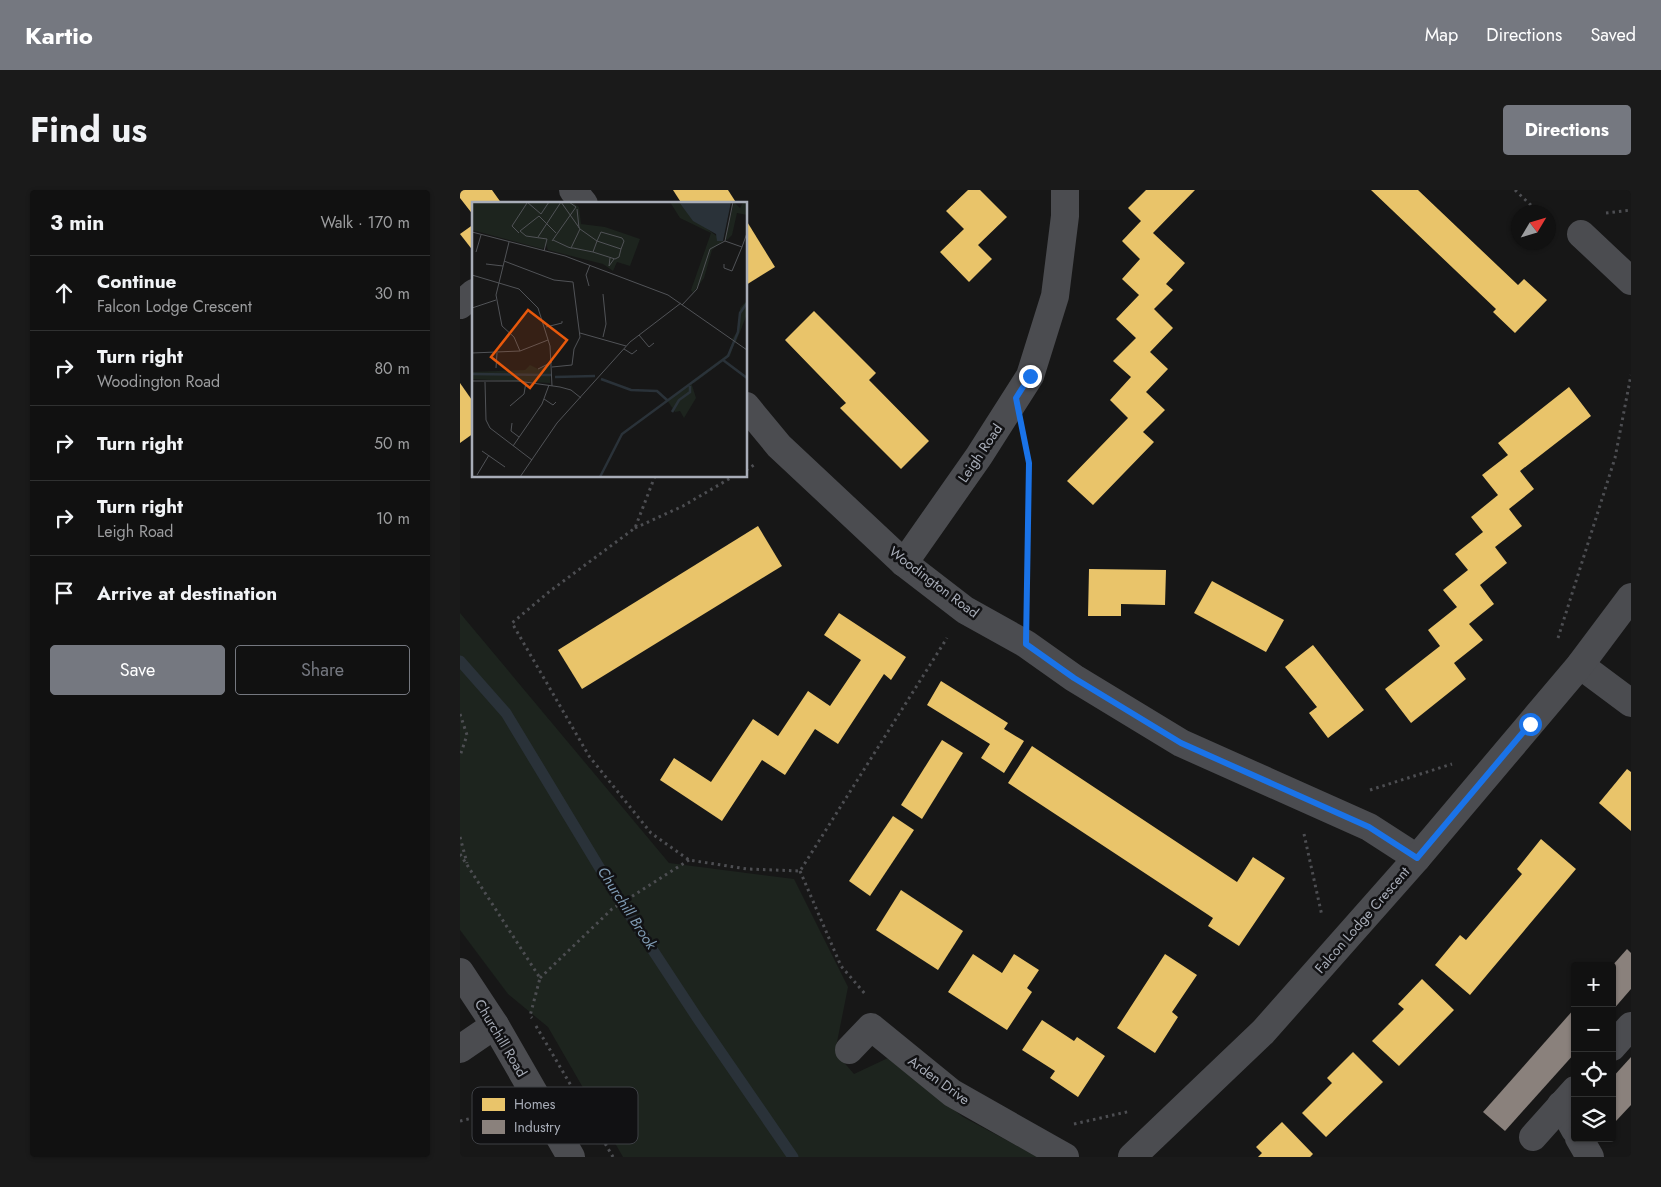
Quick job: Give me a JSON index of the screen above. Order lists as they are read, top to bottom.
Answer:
{
  "streets": {
    "street": [
      "Leigh Road",
      "Woodington Road",
      "Falcon Lodge Crescent",
      "Churchill Road",
      "Arden Drive"
    ]
  },
  "crossings": [
    ["Leigh Road", "Woodington Road"],
    ["Woodington Road", "Falcon Lodge Crescent"]
  ],
  "water": ["Churchill Brook"],
  "legend": ["Homes", "Industry"],
  "north": "top right",
  "page": {
    "header": "Kartio",
    "nav": ["Map", "Directions", "Saved"],
    "title": "Find us",
    "buttons": [
      "Directions",
      ["Save", "Share"]
    ],
    "heading": ["3 min", "Walk · 170 m"],
    "list": [
      ["Continue", "Falcon Lodge Crescent", "30 m"],
      ["Turn right", "Woodington Road", "80 m"],
      ["Turn right", "50 m"],
      ["Turn right", "Leigh Road", "10 m"],
      "Arrive at destination"
    ],
    "map_buttons": ["+", "−"]
  }
}
